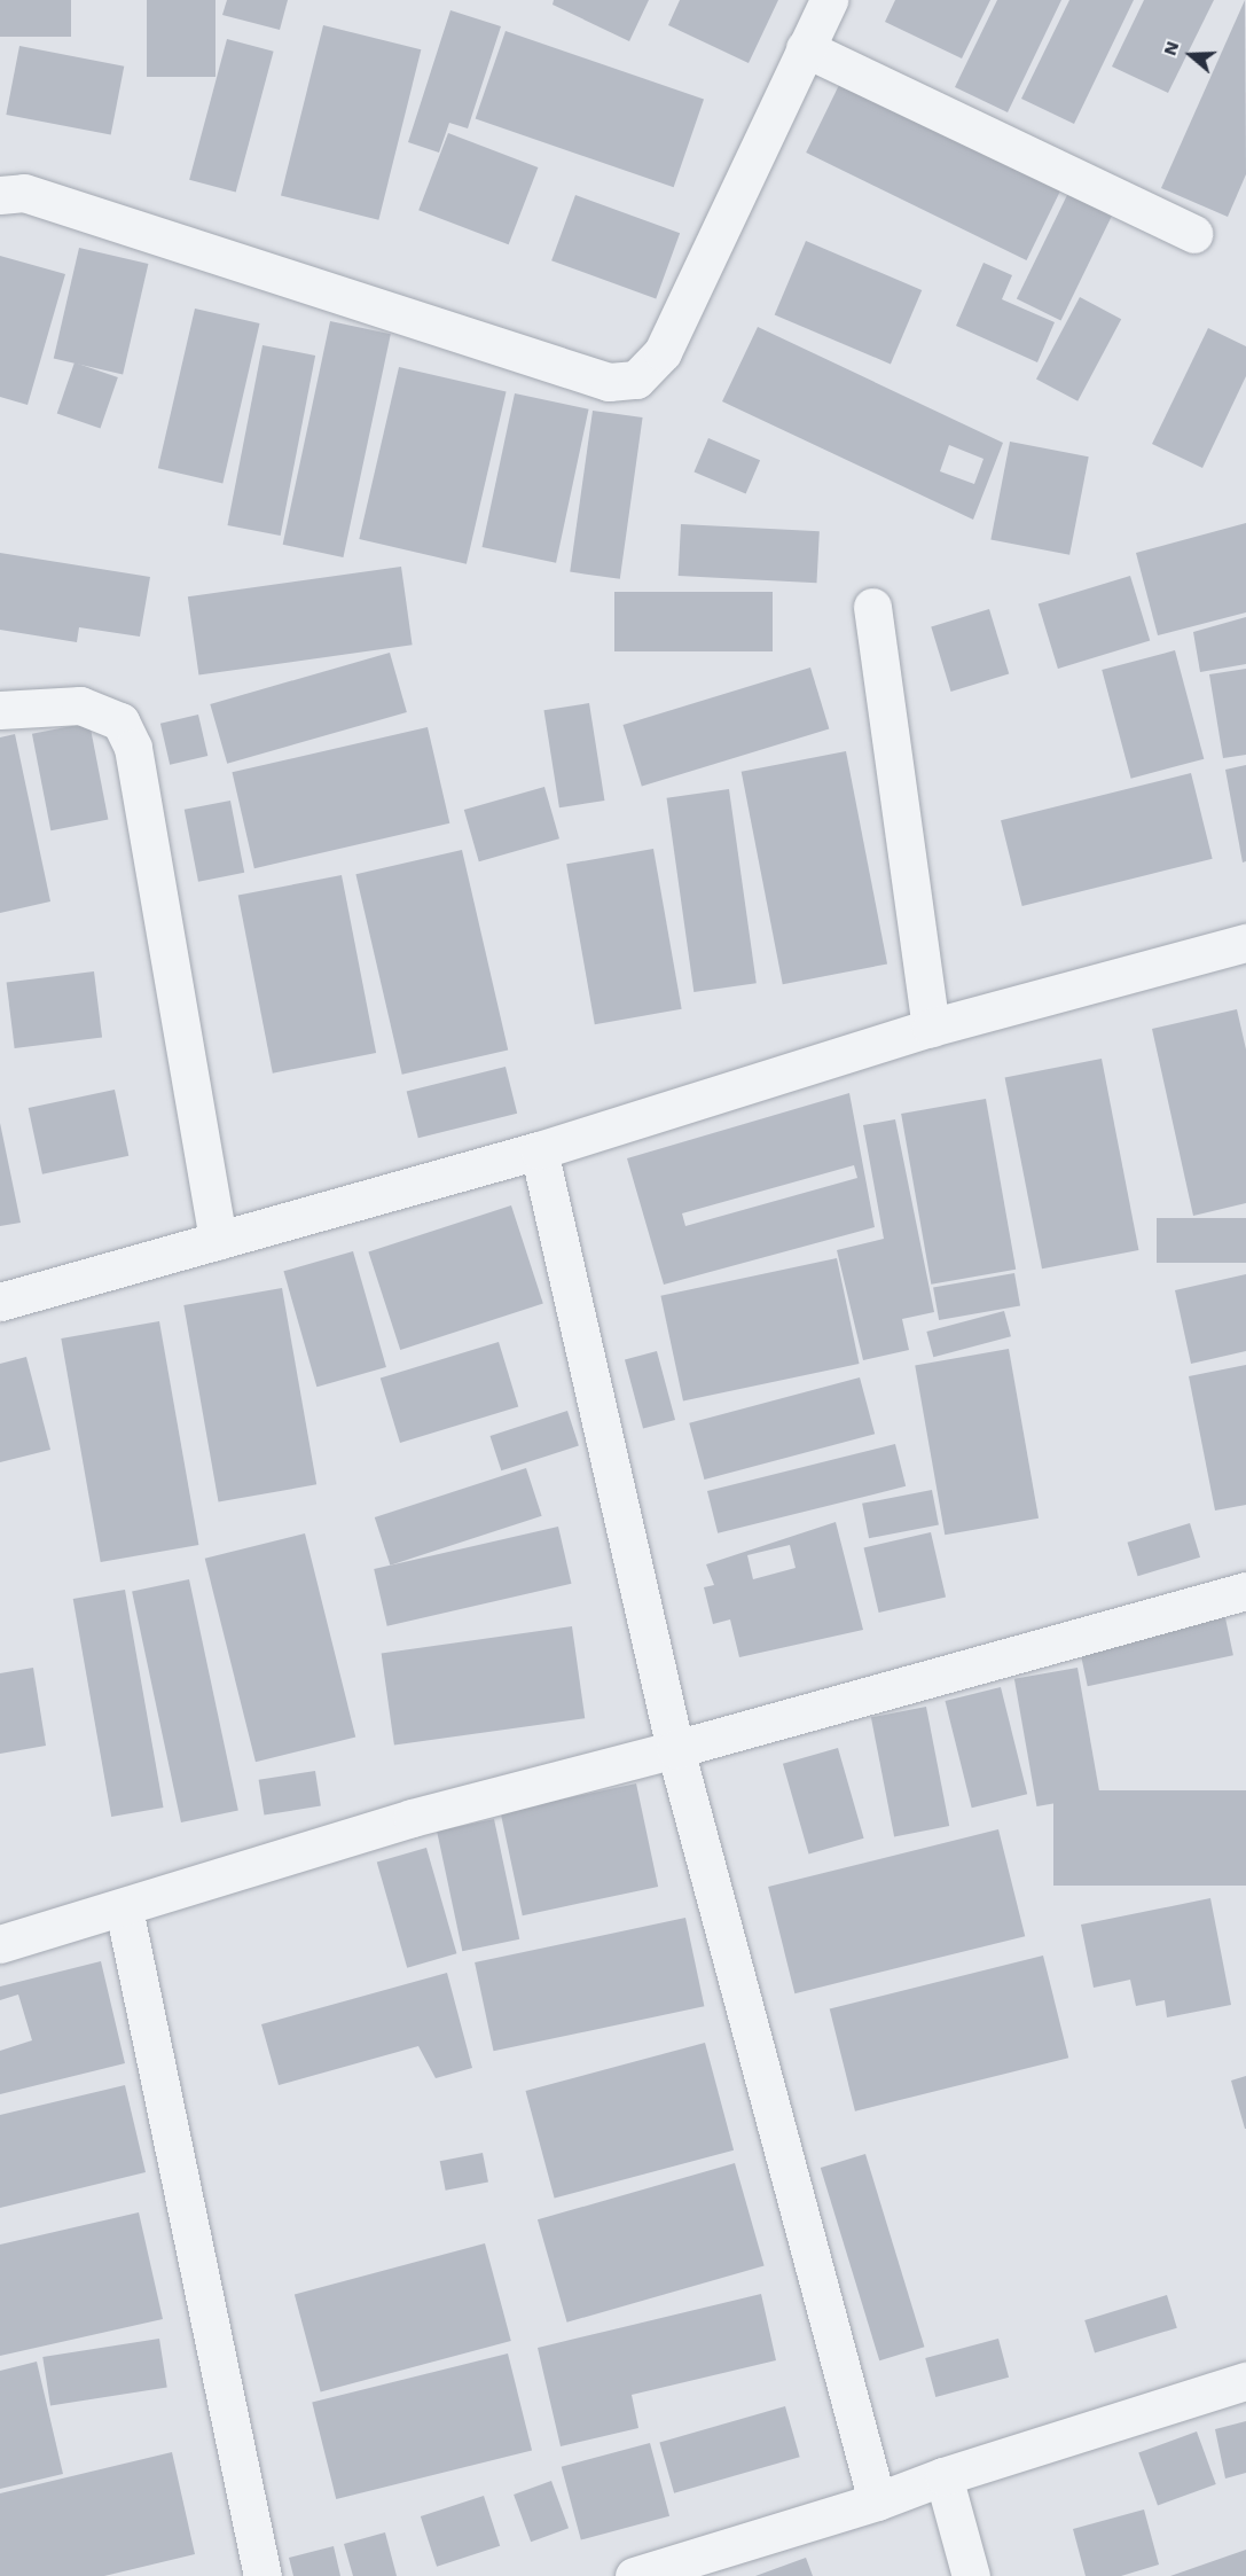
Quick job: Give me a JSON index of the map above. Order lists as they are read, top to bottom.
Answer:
{
  "north": "left"
}
